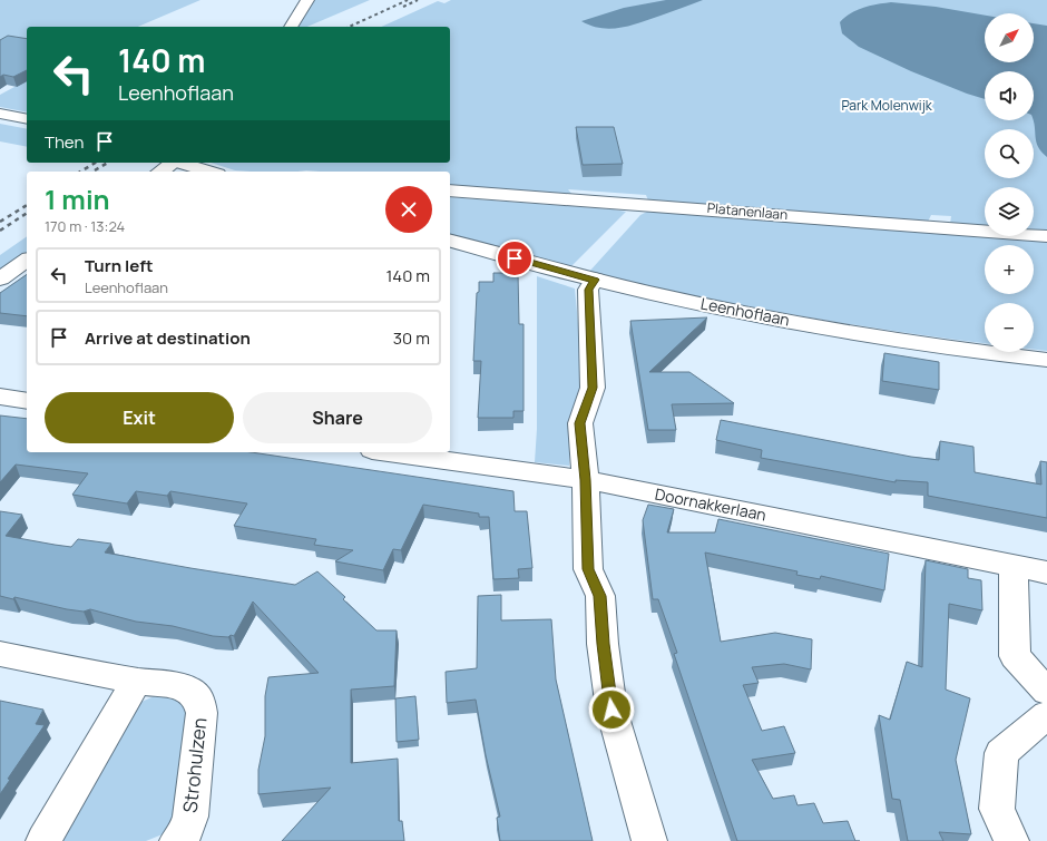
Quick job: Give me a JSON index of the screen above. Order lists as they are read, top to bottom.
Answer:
{
  "streets": {
    "street": [
      "Platanenlaan",
      "Leenhoflaan",
      "Doornakkerlaan",
      "Strohulzen"
    ]
  },
  "parks": ["Park Molenwijk"],
  "north": "top right",
  "page": {
    "map_buttons": ["+", "−"],
    "turn": ["140 m", "Leenhoflaan"],
    "then": "Then",
    "heading": ["1 min", "170 m · 13:24"],
    "list": [
      {
        "name": "Turn left",
        "note": "Leenhoflaan",
        "value": "140 m"
      },
      {
        "name": "Arrive at destination",
        "value": "30 m"
      }
    ],
    "buttons": ["Exit", "Share"]
  }
}
